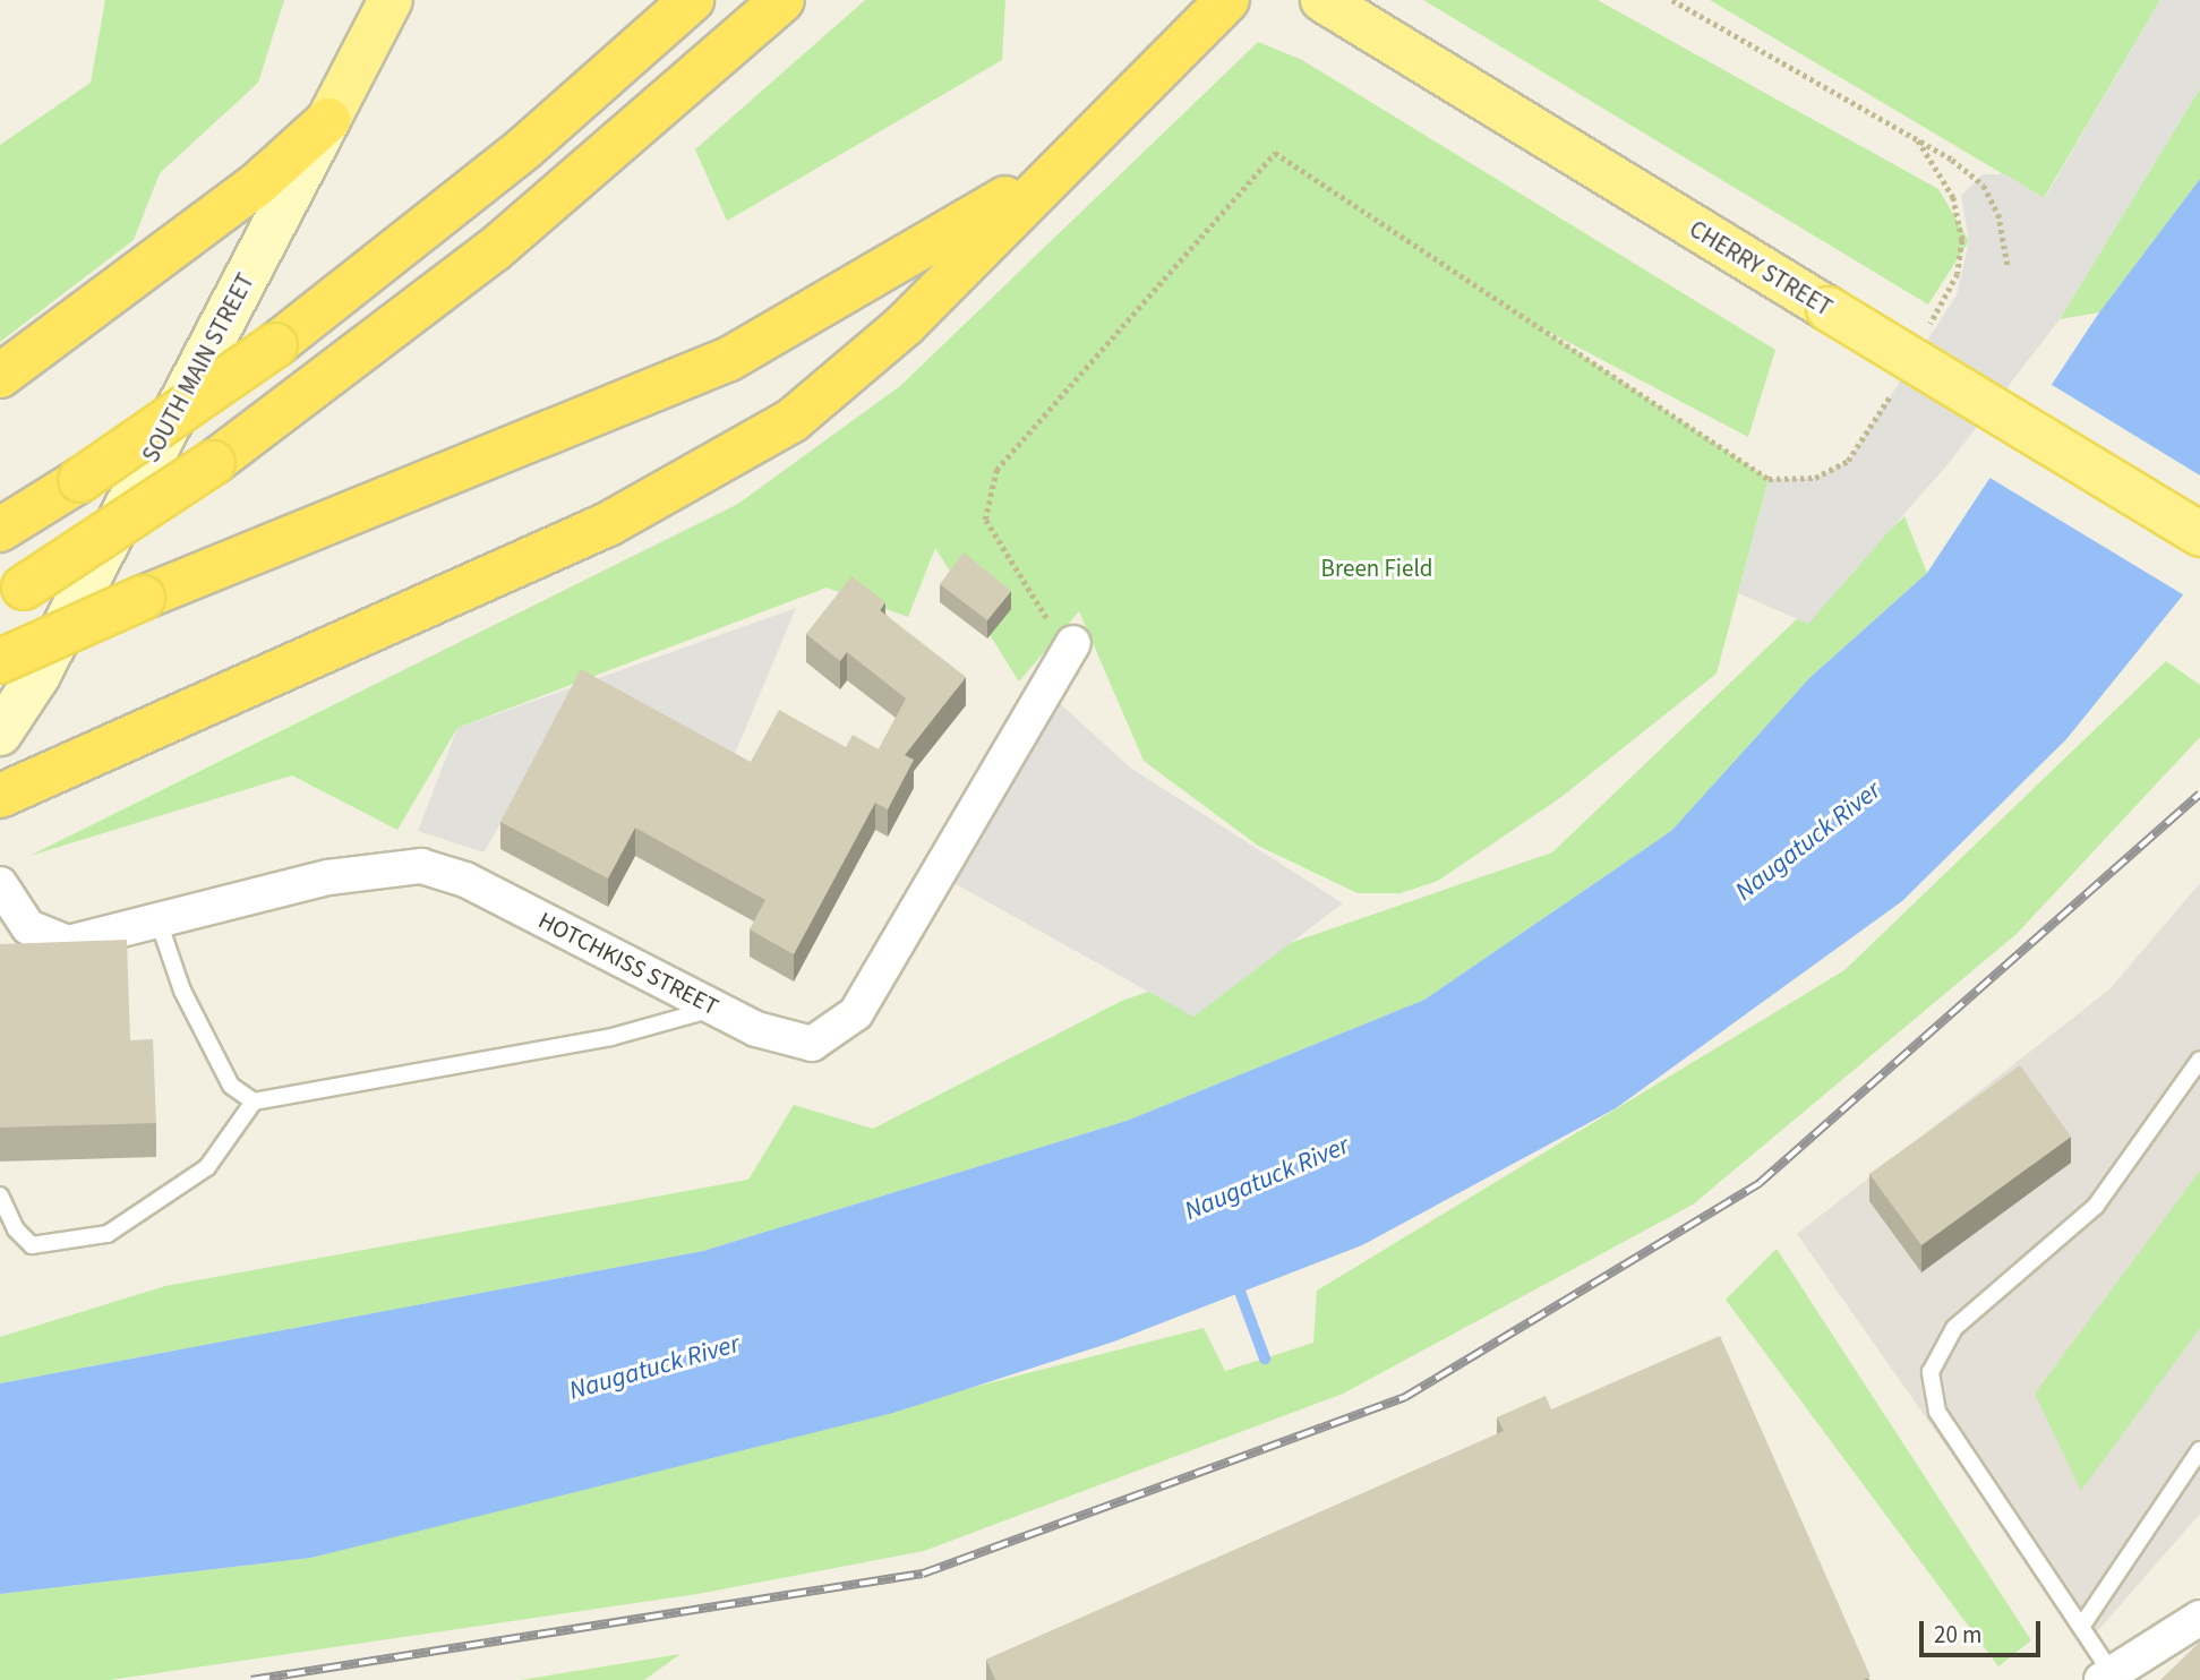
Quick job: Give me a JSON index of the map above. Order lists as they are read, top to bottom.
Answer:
{
  "streets": {
    "main road": ["CHERRY STREET", "SOUTH MAIN STREET"],
    "street": ["HOTCHKISS STREET"]
  },
  "water": ["Naugatuck River"],
  "parks": ["Breen Field"],
  "scale_bar": "20 m"
}
